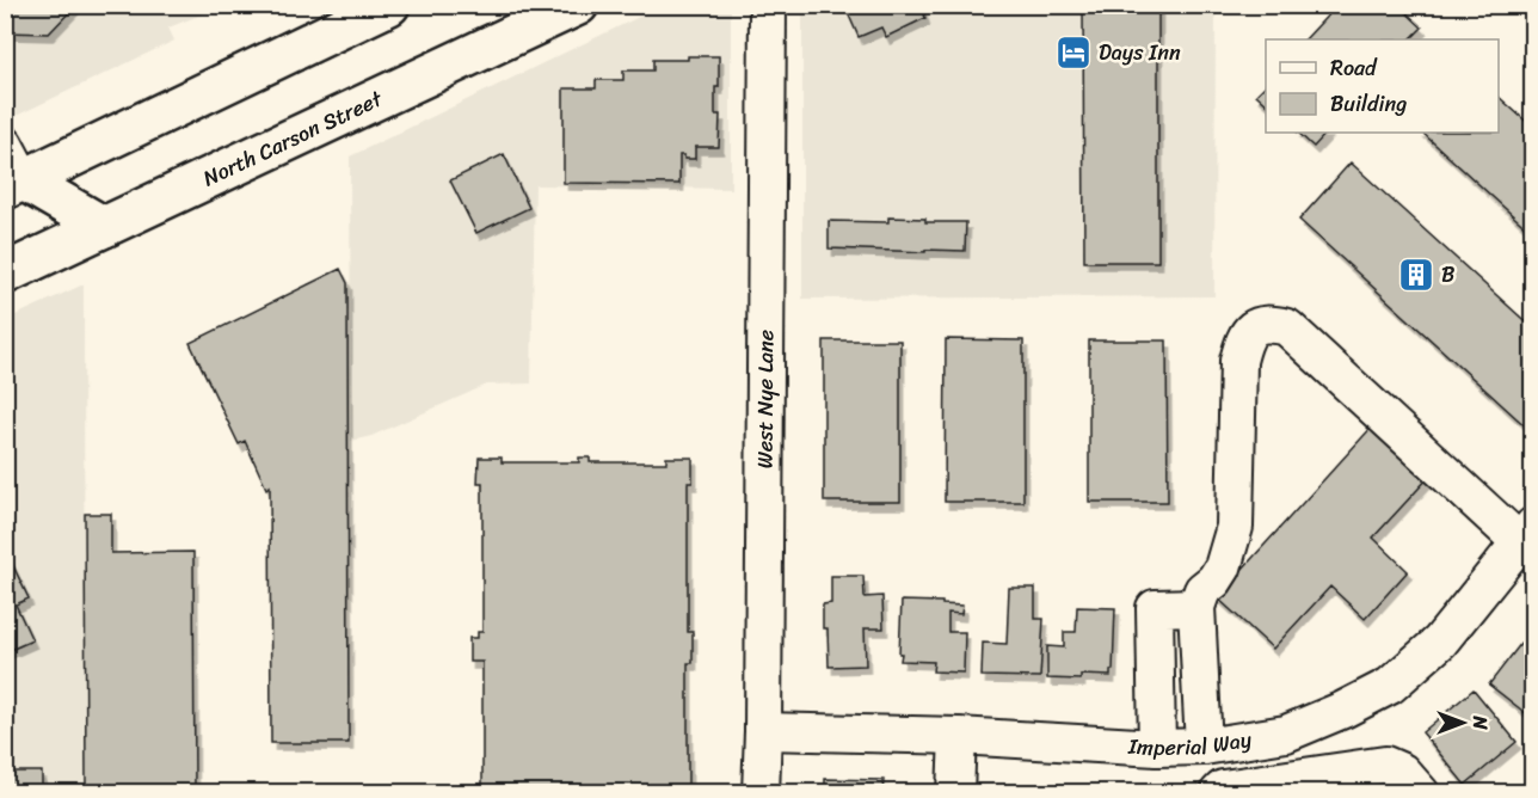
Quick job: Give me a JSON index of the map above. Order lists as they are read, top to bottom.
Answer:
{
  "streets": {
    "main road": ["North Carson Street"],
    "street": ["West Nye Lane", "Imperial Way"]
  },
  "crossings": [
    ["West Nye Lane", "Imperial Way"]
  ],
  "places": {
    "hotel": ["Days Inn"],
    "building": ["B"]
  },
  "legend": ["Road", "Building"],
  "north": "right"
}
